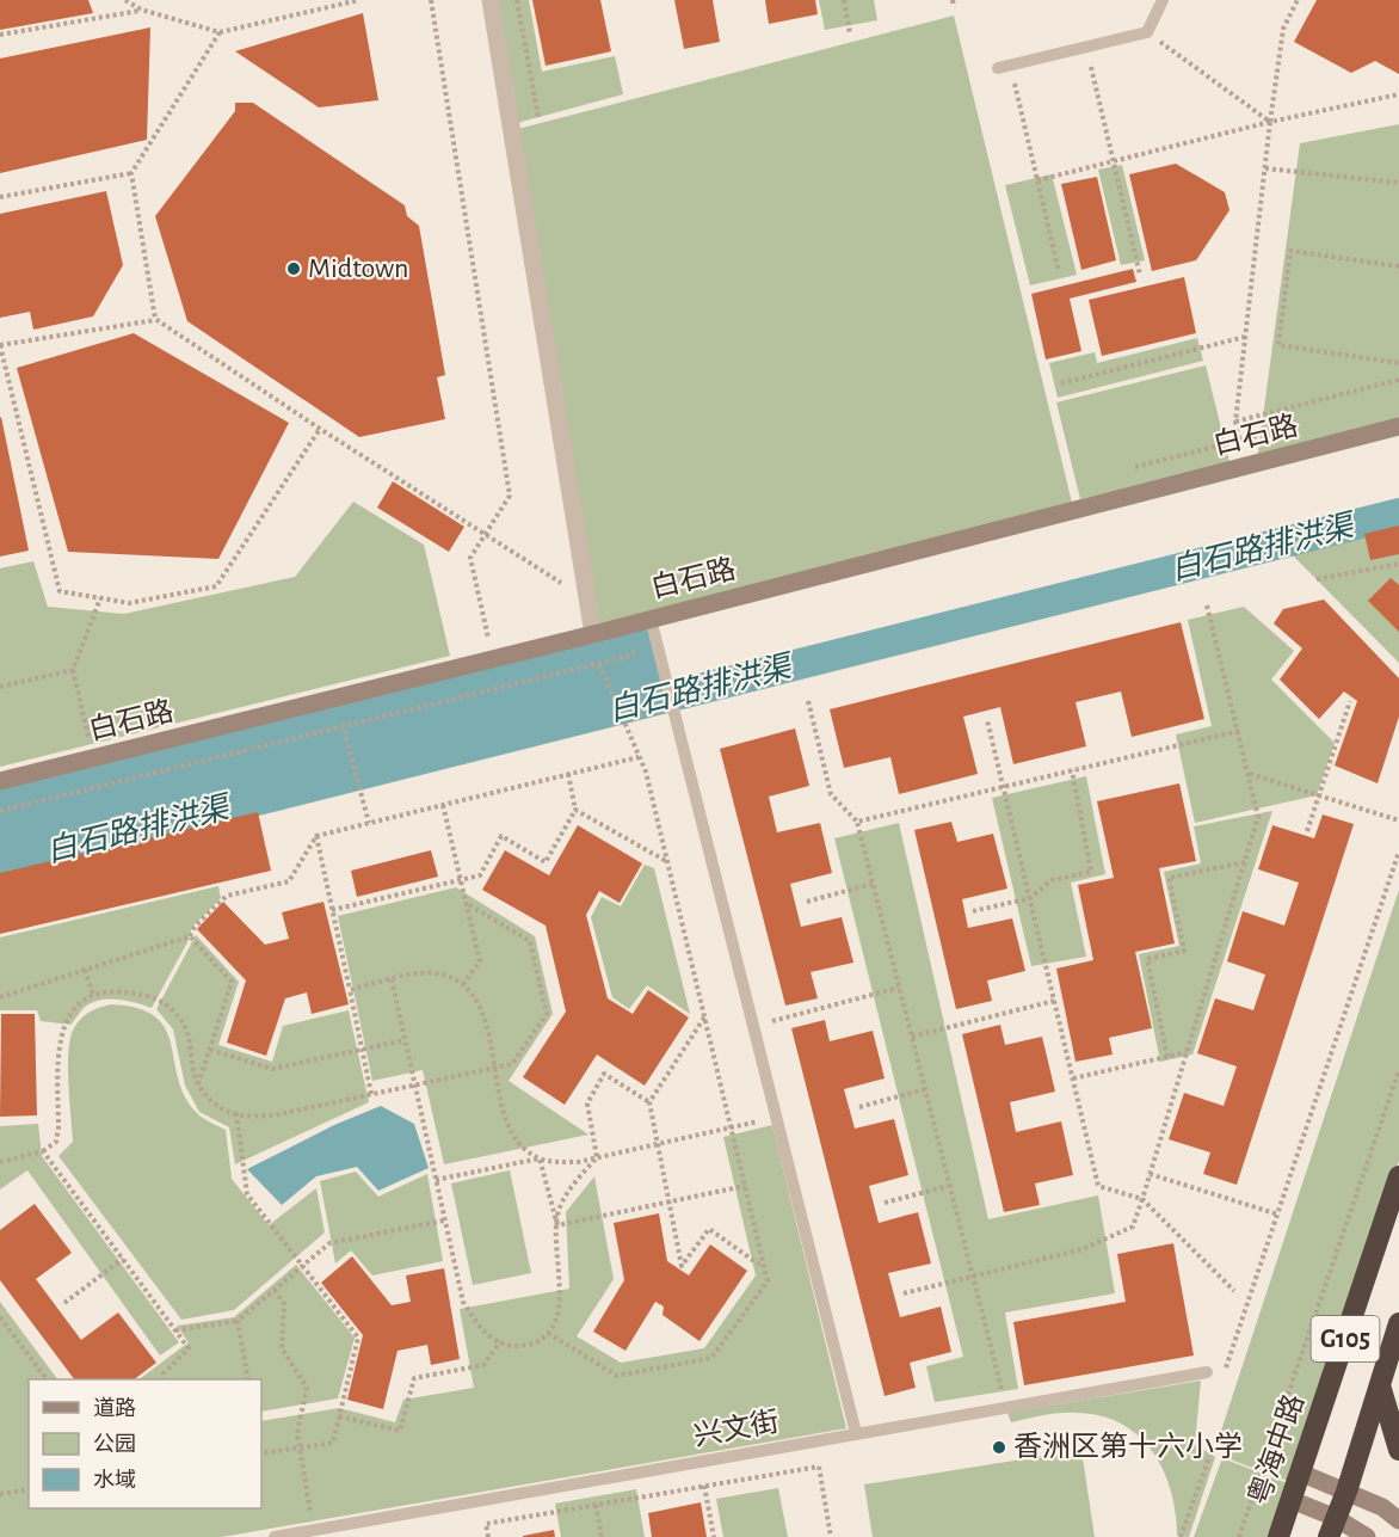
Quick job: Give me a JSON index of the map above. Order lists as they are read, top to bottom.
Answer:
{
  "streets": {
    "highway": ["G105", "粤海中路"],
    "main road": ["白石路"],
    "lane": ["兴文街"]
  },
  "water": ["白石路排洪渠"],
  "places": ["Midtown", "香洲区第十六小学"],
  "legend": ["道路", "公园", "水域"]
}
